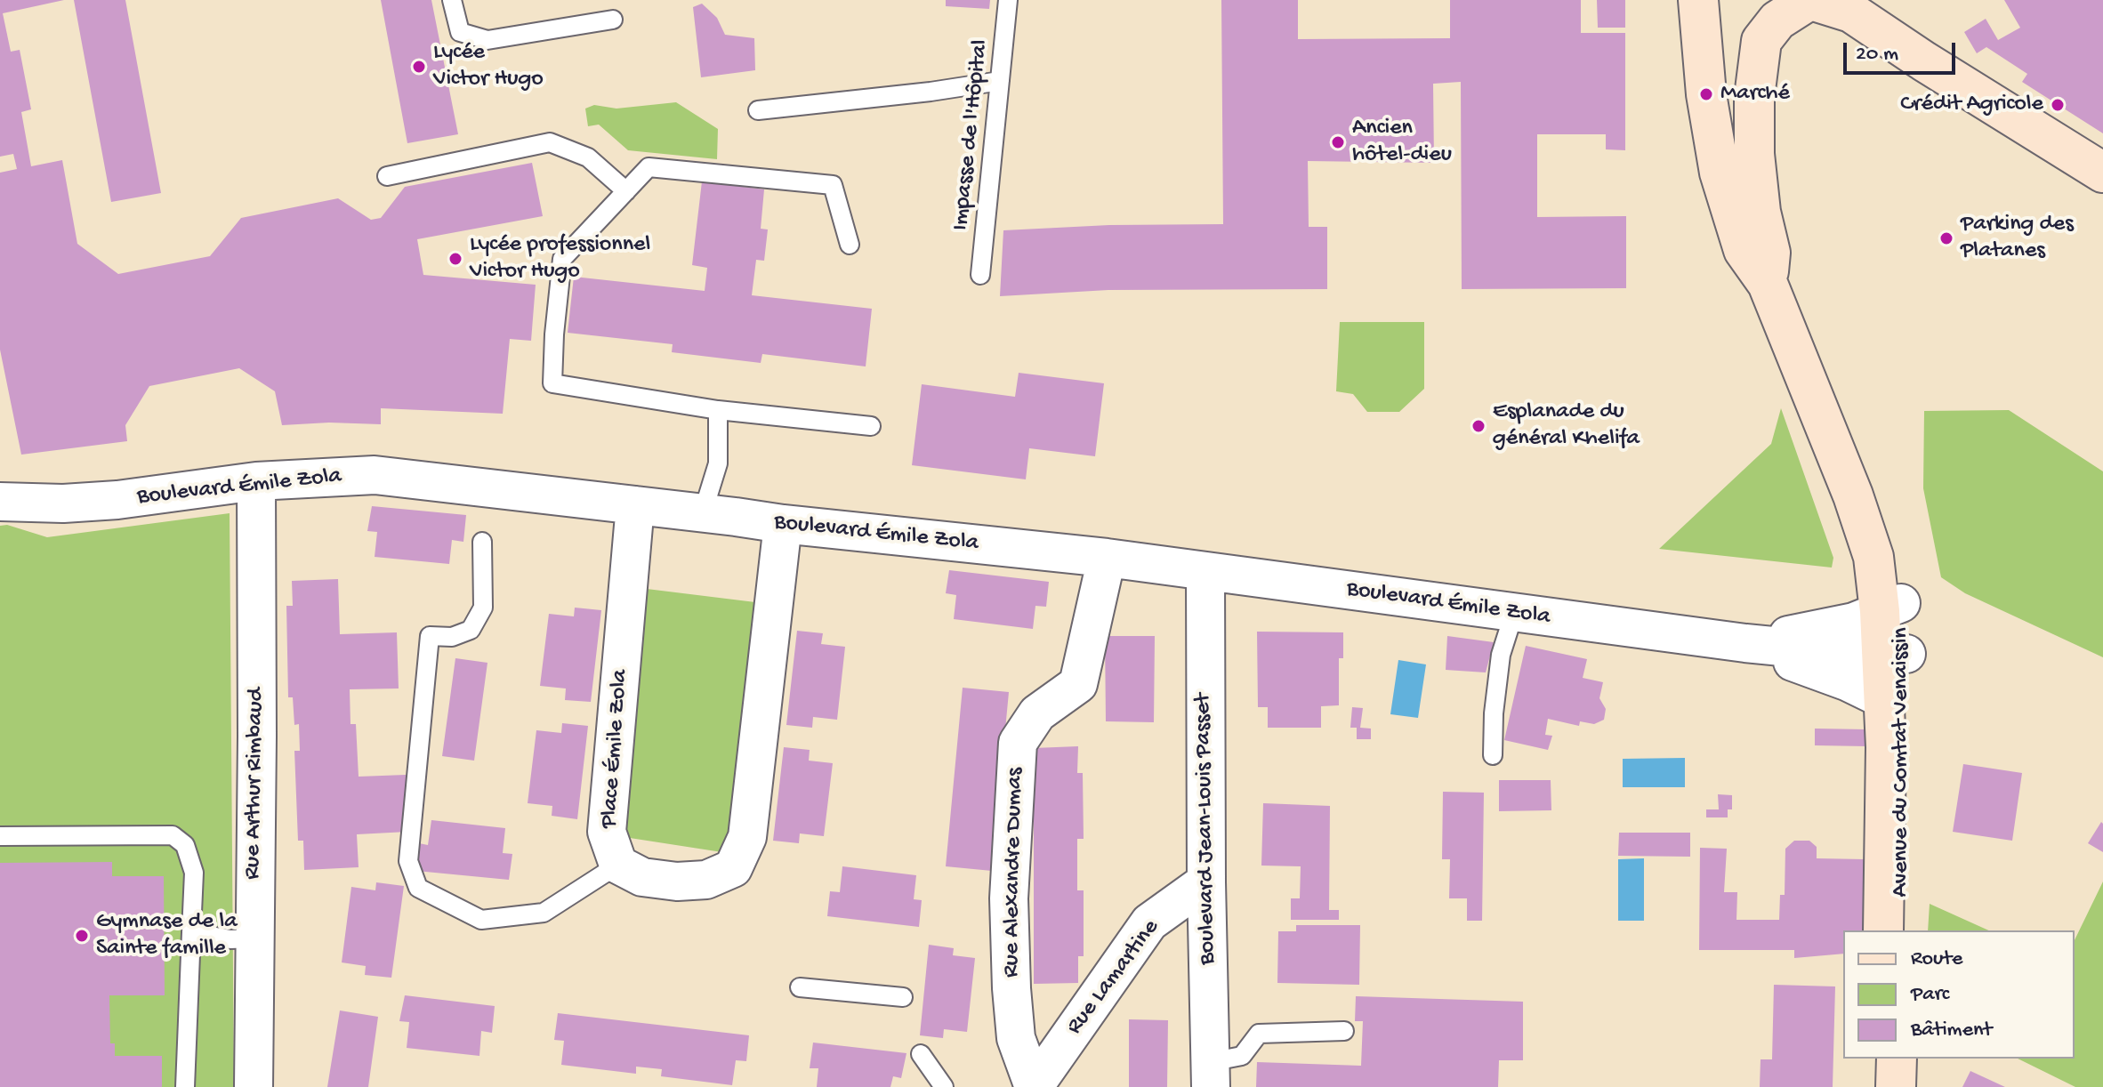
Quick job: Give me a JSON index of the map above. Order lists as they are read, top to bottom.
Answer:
{
  "streets": {
    "main road": ["Avenue du Comtat Venaissin"],
    "street": [
      "Boulevard Émile Zola",
      "Place Émile Zola",
      "Rue Arthur Rimbaud",
      "Boulevard Jean-Louis Passet",
      "Rue Alexandre Dumas",
      "Rue Lamartine"
    ],
    "lane": ["Impasse de l'Hôpital"]
  },
  "crossings": [
    ["Boulevard Émile Zola", "Place Émile Zola"],
    ["Boulevard Émile Zola", "Avenue du Comtat Venaissin"],
    ["Boulevard Émile Zola", "Rue Arthur Rimbaud"],
    ["Boulevard Émile Zola", "Boulevard Jean-Louis Passet"],
    ["Boulevard Émile Zola", "Rue Alexandre Dumas"],
    ["Boulevard Jean-Louis Passet", "Rue Lamartine"],
    ["Rue Alexandre Dumas", "Rue Lamartine"]
  ],
  "places": [
    "Lycée Victor Hugo",
    "Marché",
    "Crédit Agricole",
    "Ancien hôtel-dieu",
    "Parking des Platanes",
    "Lycée professionnel Victor Hugo",
    "Esplanade du général Khelifa",
    "Gymnase de la Sainte famille"
  ],
  "legend": ["Route", "Parc", "Bâtiment"],
  "scale_bar": "20 m"
}
